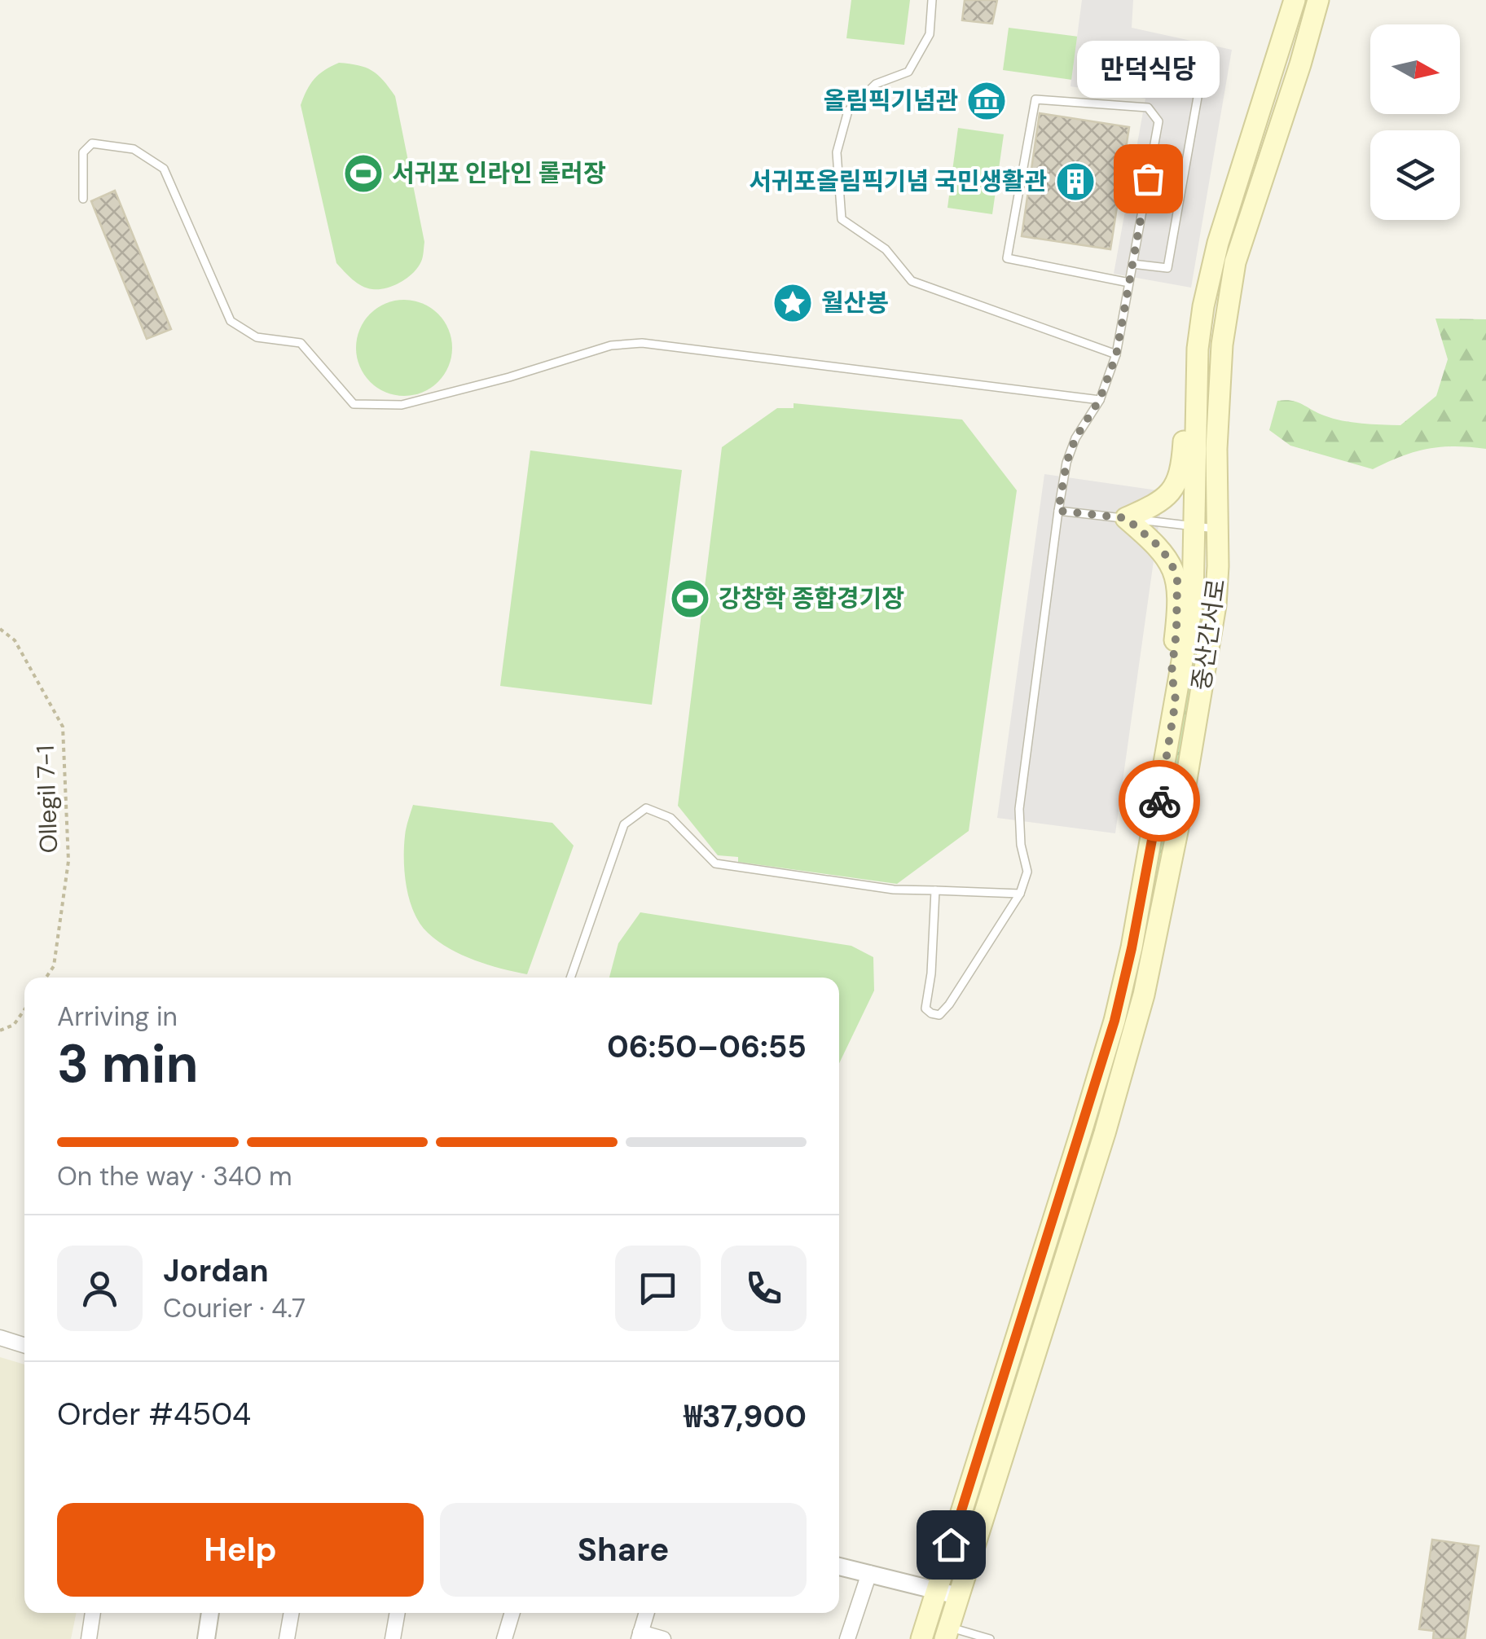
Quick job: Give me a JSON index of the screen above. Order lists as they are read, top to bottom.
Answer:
{
  "streets": {
    "main road": ["중산간서로"],
    "path": ["Ollegil 7-1"]
  },
  "places": {
    "museum": ["올림픽기념관"],
    "sports": ["서귀포 인라인 롤러장", "강창학 종합경기장"],
    "other": ["만덕식당"],
    "building": ["서귀포올림픽기념 국민생활관"],
    "place": ["월산봉"]
  },
  "north": "right",
  "page": {
    "bubble": "만덕식당",
    "heading": ["3 min", "Arriving in", "06:50–06:55"],
    "panel": [
      "Jordan",
      "Courier · 4.7",
      "Order #4504",
      "₩37,900"
    ],
    "bar": "On the way · 340 m",
    "buttons": ["Help", "Share"]
  }
}
